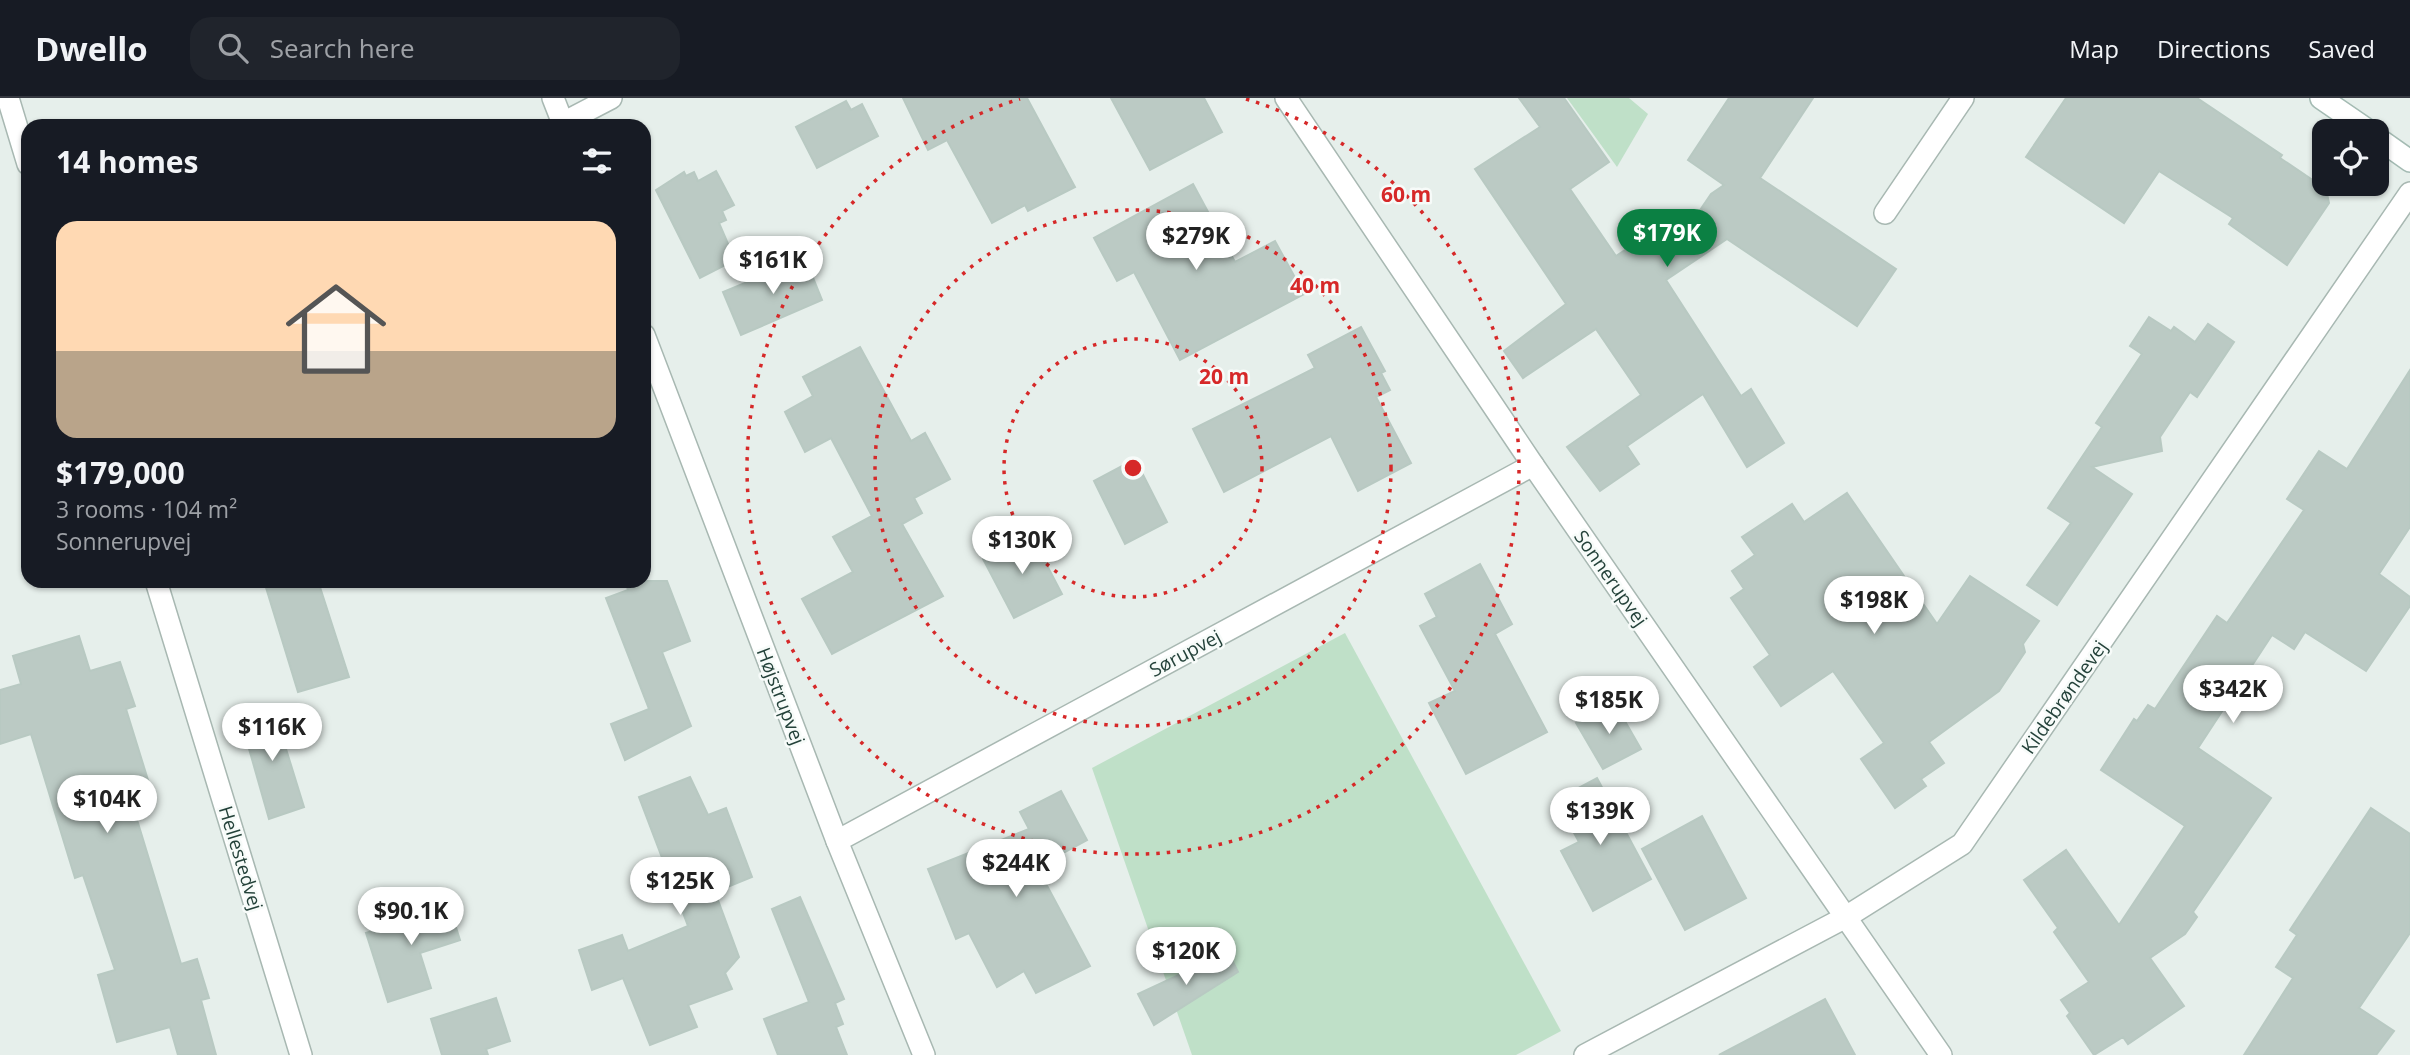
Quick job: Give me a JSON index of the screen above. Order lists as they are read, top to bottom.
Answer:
{
  "streets": {
    "street": [
      "Sonnerupvej",
      "Sørupvej",
      "Højstrupvej",
      "Kildebrøndevej",
      "Hellestedvej"
    ]
  },
  "crossings": [
    ["Sonnerupvej", "Sørupvej"],
    ["Sonnerupvej", "Kildebrøndevej"],
    ["Sørupvej", "Højstrupvej"]
  ],
  "page": {
    "header": "Dwello",
    "search": "Search here",
    "nav": ["Map", "Directions", "Saved"],
    "heading": "14 homes",
    "list": [
      {
        "name": "$179,000",
        "note": "3 rooms · 104 m² · Sonnerupvej"
      }
    ],
    "price": [
      "$179K",
      "$279K",
      "$161K",
      "$130K",
      "$198K",
      "$342K",
      "$185K",
      "$116K",
      "$104K",
      "$139K",
      "$244K",
      "$125K",
      "$90.1K",
      "$120K"
    ]
  },
  "rings": ["60 m", "40 m", "20 m"]
}
